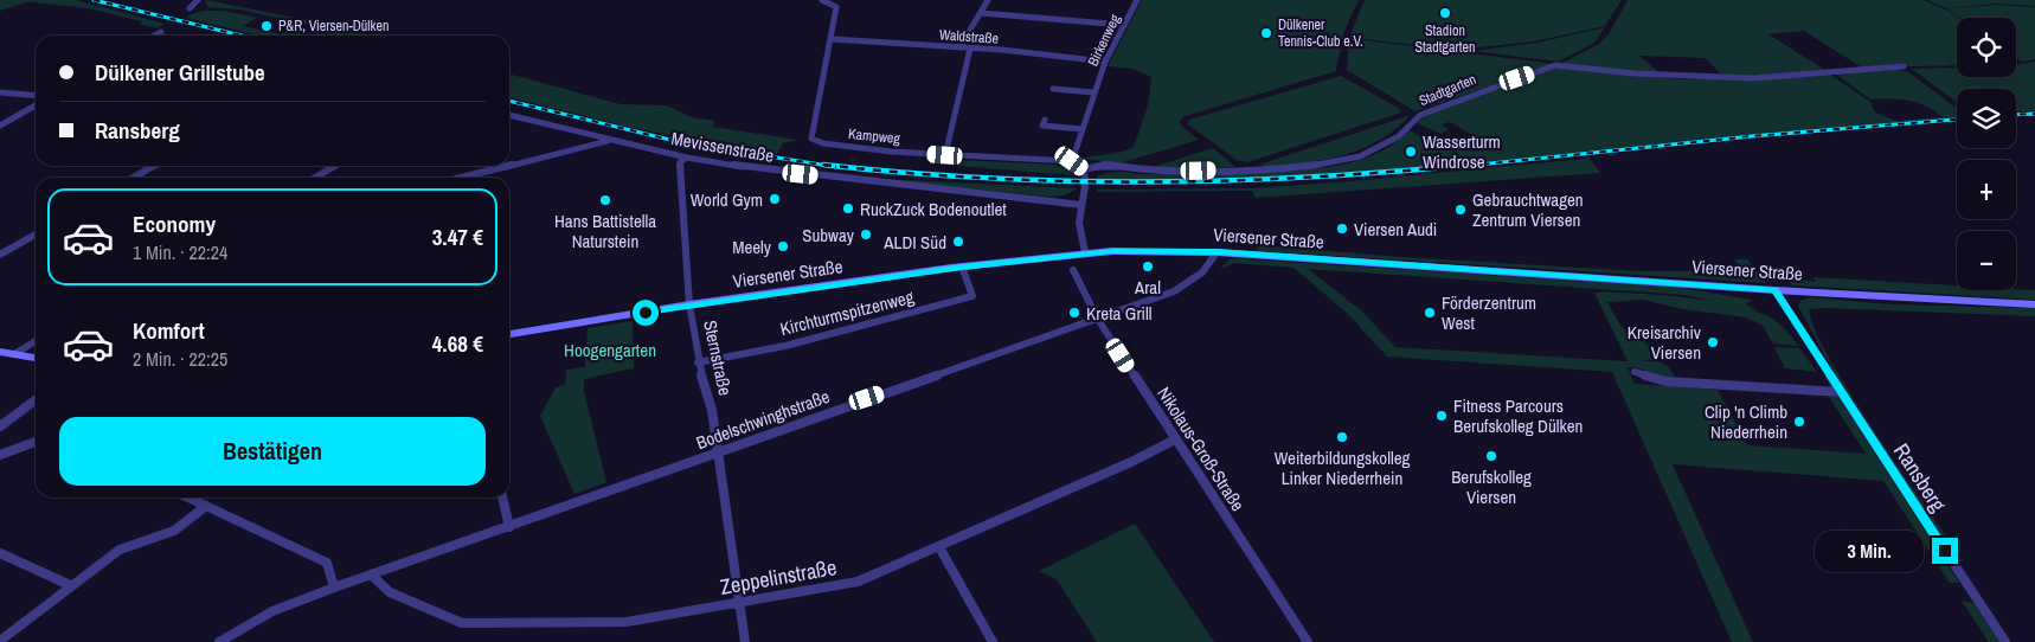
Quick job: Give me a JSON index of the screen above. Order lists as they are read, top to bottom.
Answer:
{
  "streets": {
    "main road": ["Viersener Straße"],
    "street": [
      "Waldstraße",
      "Birkenweg",
      "Stadtgarten",
      "Kampweg",
      "Mevissenstraße",
      "Kirchturmspitzenweg",
      "Sternstraße",
      "Bodelschwinghstraße",
      "Nikolaus-Groß-Straße",
      "Ransberg",
      "Zeppelinstraße"
    ]
  },
  "crossings": [
    ["Waldstraße", "Birkenweg"],
    ["Waldstraße", "Kampweg"],
    ["Birkenweg", "Kampweg"],
    ["Stadtgarten", "Kampweg"],
    ["Mevissenstraße", "Sternstraße"],
    ["Viersener Straße", "Kirchturmspitzenweg"],
    ["Viersener Straße", "Sternstraße"],
    ["Viersener Straße", "Bodelschwinghstraße"],
    ["Viersener Straße", "Ransberg"],
    ["Kirchturmspitzenweg", "Sternstraße"],
    ["Sternstraße", "Bodelschwinghstraße"],
    ["Sternstraße", "Zeppelinstraße"],
    ["Bodelschwinghstraße", "Nikolaus-Groß-Straße"],
    ["Bodelschwinghstraße", "Zeppelinstraße"],
    ["Nikolaus-Groß-Straße", "Zeppelinstraße"]
  ],
  "parks": ["Hoogengarten"],
  "places": [
    "Stadion Stadtgarten",
    "P&R, Viersen-Dülken",
    "Dülkener Tennis-Club e.V.",
    "Wasserturm Windrose",
    "World Gym",
    "Hans Battistella Naturstein",
    "RuckZuck Bodenoutlet",
    "Gebrauchtwagen Zentrum Viersen",
    "Viersen Audi",
    "Subway",
    "ALDI Süd",
    "Meely",
    "Aral",
    "Kreta Grill",
    "Förderzentrum West",
    "Kreisarchiv Viersen",
    "Fitness Parcours Berufskolleg Dülken",
    "Clip 'n Climb Niederrhein",
    "Weiterbildungskolleg Linker Niederrhein",
    "Berufskolleg Viersen"
  ],
  "page": {
    "map_buttons": ["+", "−"],
    "banner": ["Dülkener Grillstube", "Ransberg"],
    "list": [
      {
        "name": "Economy",
        "note": "1 Min. · 22:24",
        "value": "3.47 €"
      },
      {
        "name": "Komfort",
        "note": "2 Min. · 22:25",
        "value": "4.68 €"
      }
    ],
    "buttons": "Bestätigen",
    "bubble": "3 Min."
  }
}
